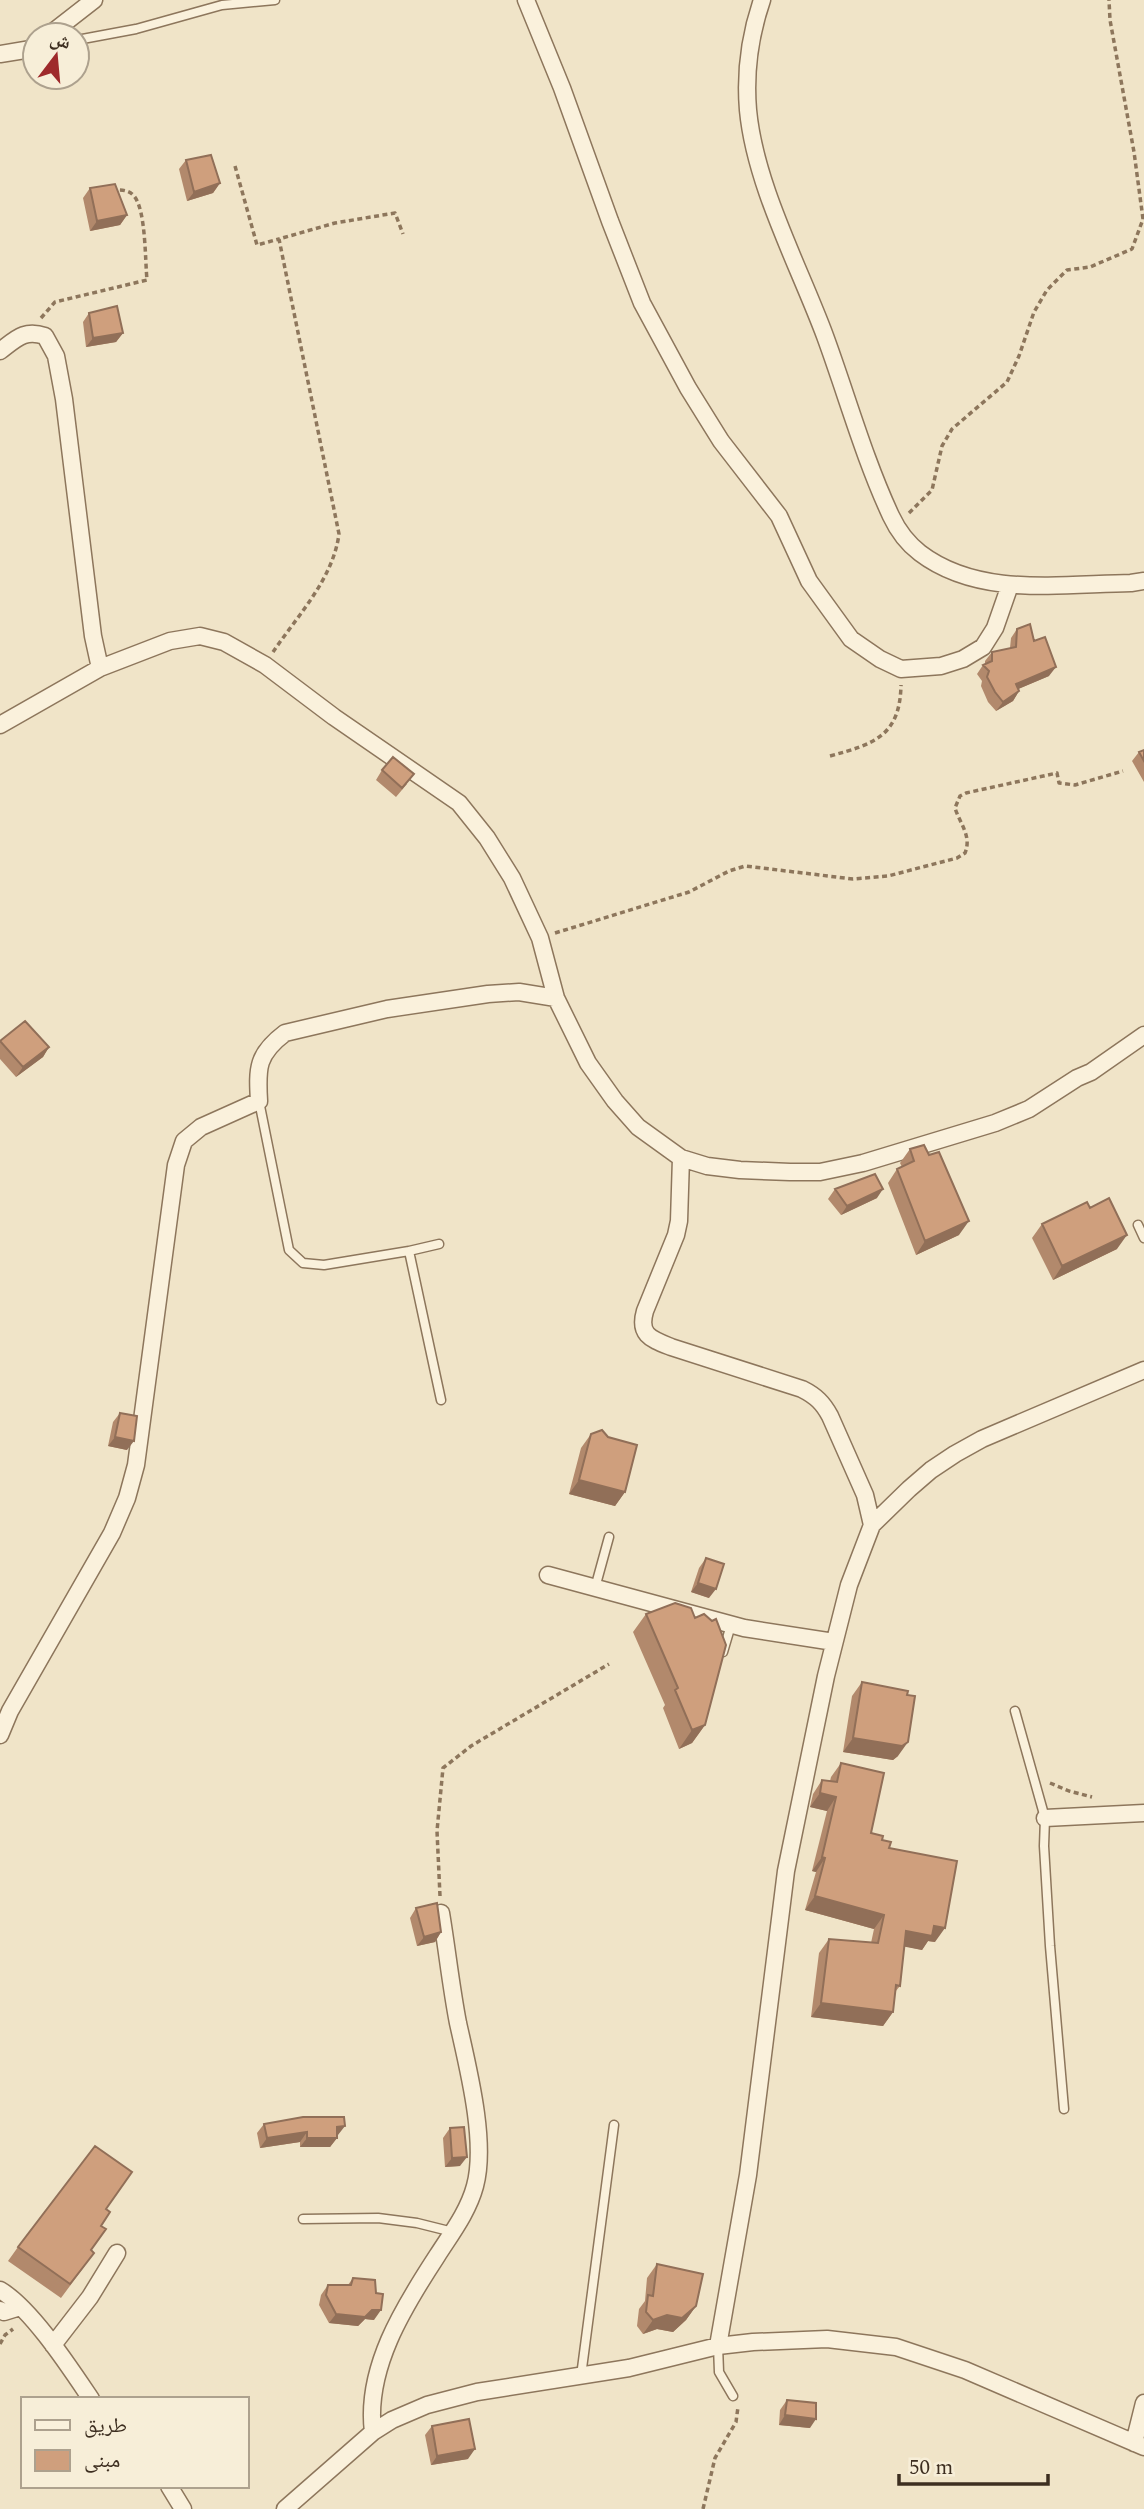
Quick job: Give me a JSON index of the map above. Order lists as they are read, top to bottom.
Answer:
{
  "legend": ["طريق", "مبنى"],
  "scale_bar": "50 m",
  "north": "top"
}
